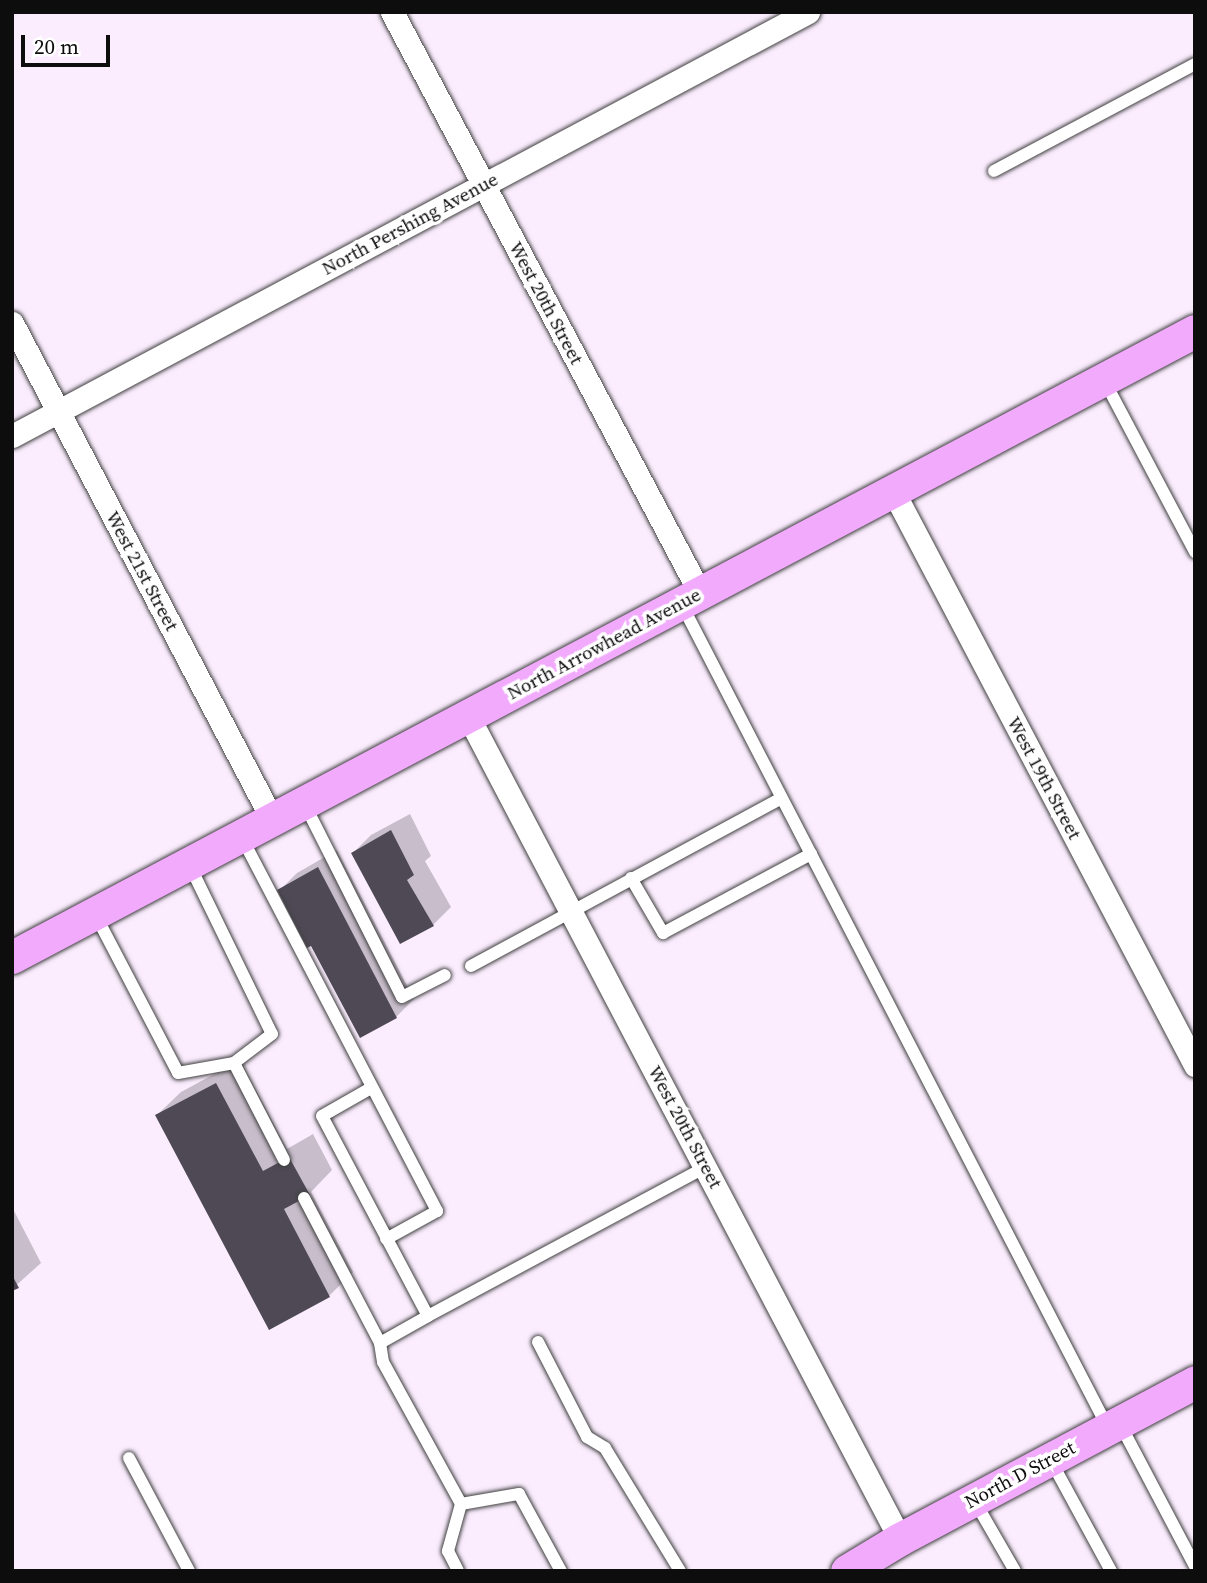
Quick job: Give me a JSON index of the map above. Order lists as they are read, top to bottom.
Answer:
{
  "streets": {
    "street": [
      "North Pershing Avenue",
      "West 20th Street",
      "West 21st Street",
      "North Arrowhead Avenue",
      "West 19th Street",
      "North D Street"
    ]
  },
  "crossings": [
    ["North Pershing Avenue", "West 20th Street"],
    ["North Pershing Avenue", "West 21st Street"],
    ["West 20th Street", "North Arrowhead Avenue"],
    ["West 20th Street", "North D Street"],
    ["West 21st Street", "North Arrowhead Avenue"],
    ["North Arrowhead Avenue", "West 19th Street"]
  ],
  "scale_bar": "20 m"
}
